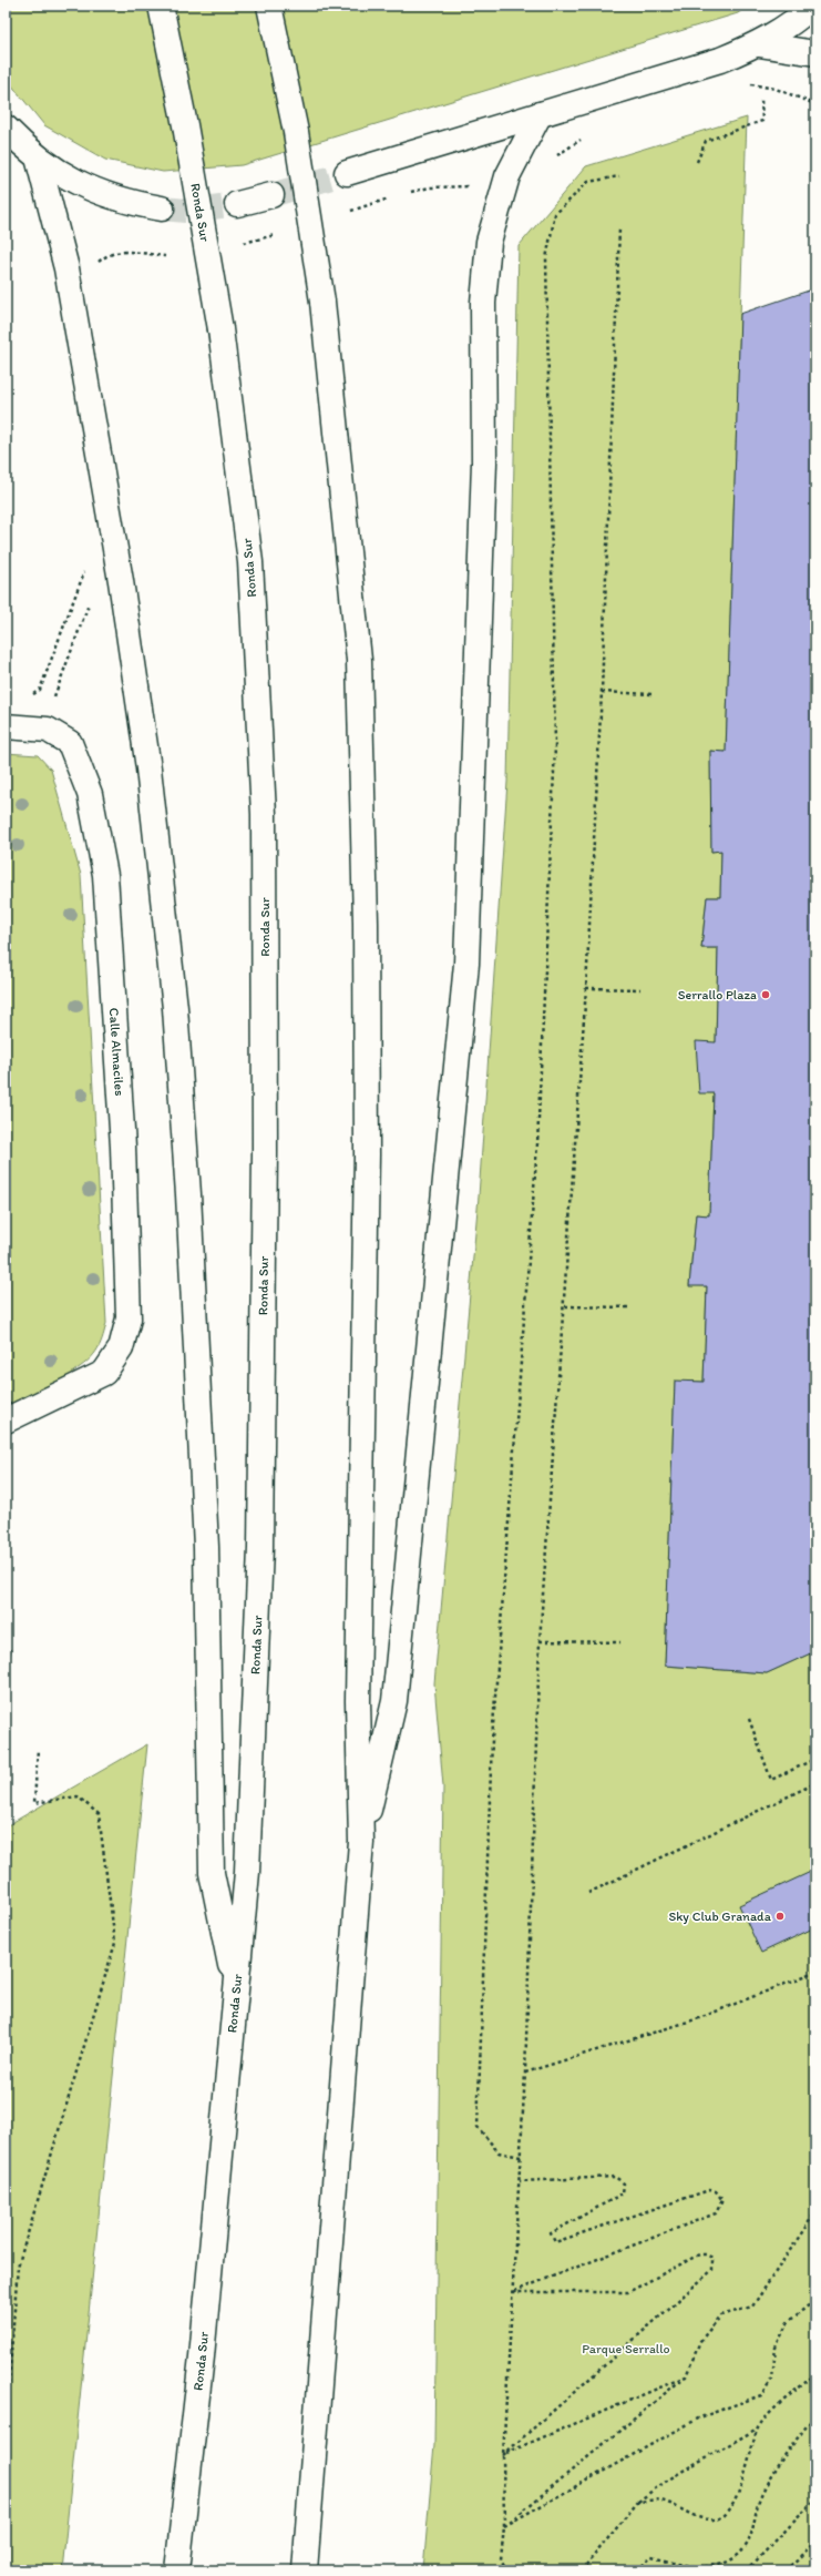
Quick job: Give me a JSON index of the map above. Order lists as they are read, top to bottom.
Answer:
{
  "streets": {
    "main road": ["Ronda Sur", "Calle Almaciles"]
  },
  "parks": ["Parque Serrallo"],
  "places": ["Serrallo Plaza", "Sky Club Granada"]
}
